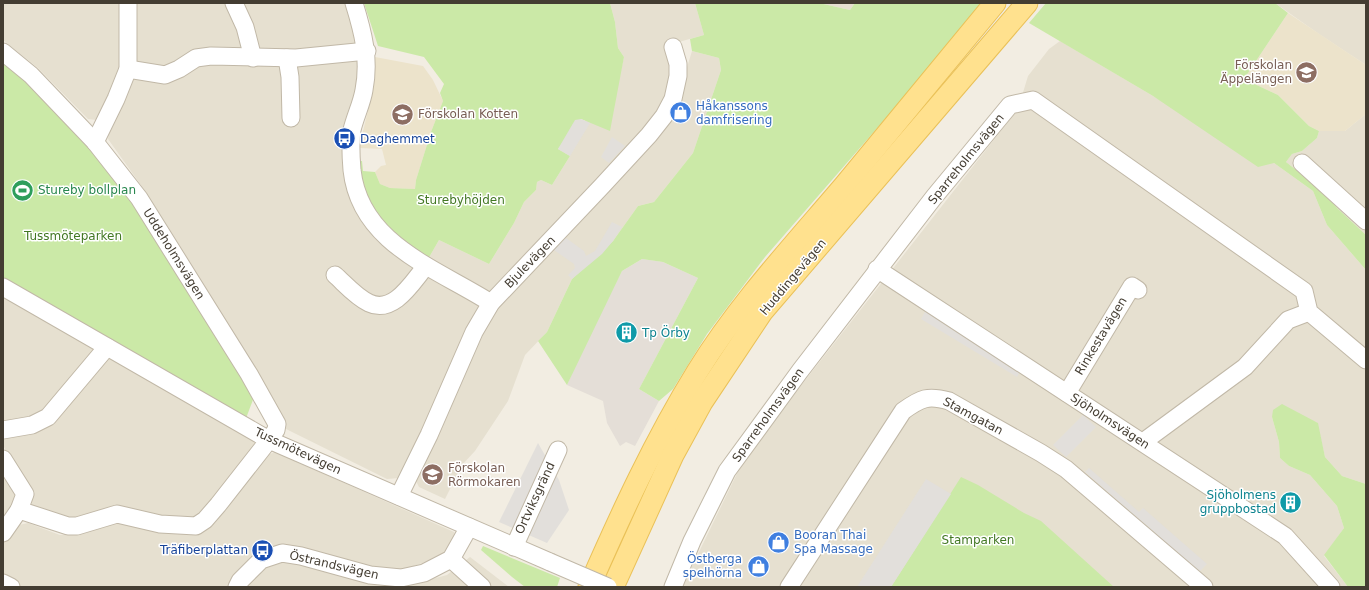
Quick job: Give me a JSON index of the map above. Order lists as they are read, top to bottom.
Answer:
{
  "streets": {
    "main road": ["Huddingevägen"],
    "street": [
      "Sparreholmsvägen",
      "Uddeholmsvägen",
      "Bjulevägen",
      "Rinkestavägen",
      "Stamgatan",
      "Sjöholmsvägen",
      "Tussmötevägen",
      "Ortviksgränd",
      "Östrandsvägen"
    ]
  },
  "crossings": [
    ["Sparreholmsvägen", "Sjöholmsvägen"],
    ["Uddeholmsvägen", "Tussmötevägen"],
    ["Bjulevägen", "Tussmötevägen"],
    ["Rinkestavägen", "Sjöholmsvägen"],
    ["Tussmötevägen", "Ortviksgränd"]
  ],
  "parks": ["Sturebyhöjden", "Tussmöteparken", "Stamparken"],
  "places": {
    "school or university": ["Förskolan Äppelängen", "Förskolan Kotten", "Förskolan Rörmokaren"],
    "shop": ["Håkanssons damfrisering", "Booran Thai Spa Massage", "Östberga spelhörna"],
    "bus stop": ["Daghemmet", "Träfiberplattan"],
    "sports": ["Stureby bollplan"],
    "building": ["Tp Örby", "Sjöholmens gruppbostad"]
  }
}
